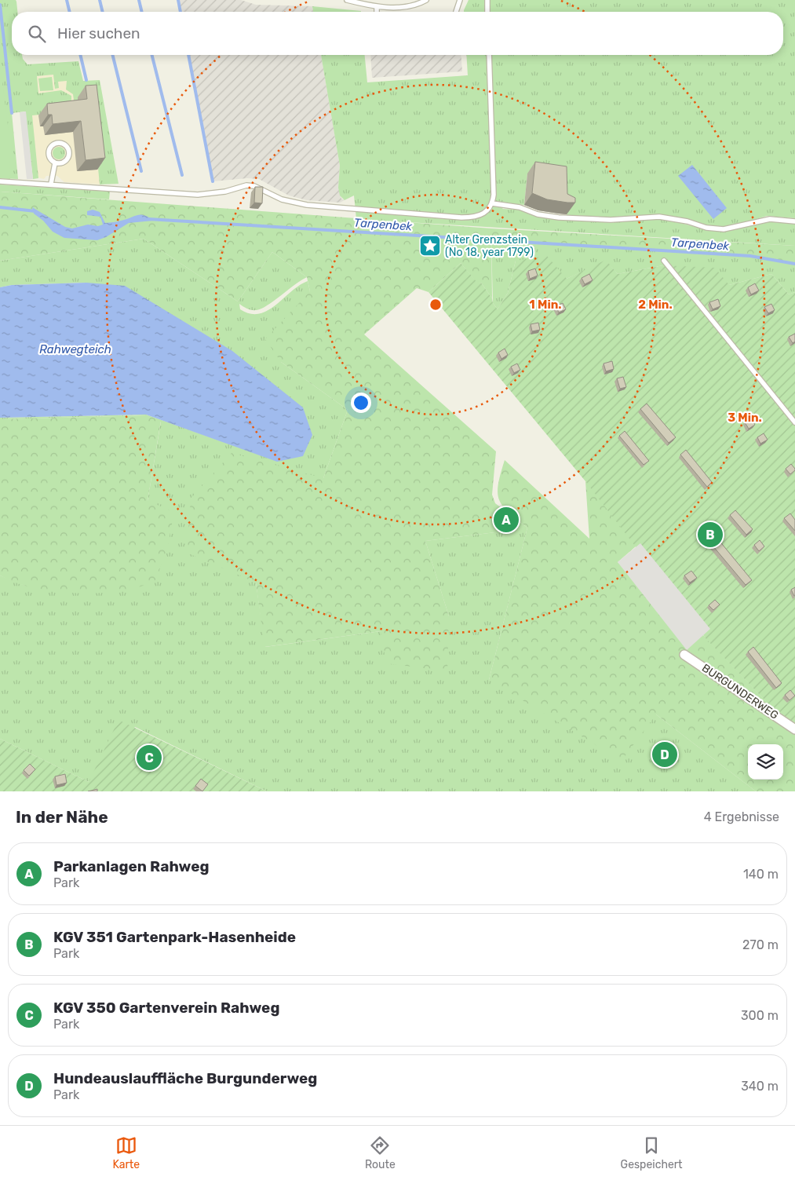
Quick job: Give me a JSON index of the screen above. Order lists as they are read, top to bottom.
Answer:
{
  "streets": {
    "street": ["BURGUNDERWEG"]
  },
  "water": ["Tarpenbek", "Rahwegteich"],
  "places": {
    "place": ["Alter Grenzstein (No 18, year 1799)"]
  },
  "page": {
    "search": "Hier suchen",
    "pins": [
      "A",
      "B",
      "D",
      "C"
    ],
    "heading": ["In der Nähe", "4 Ergebnisse"],
    "list": [
      {
        "mark": "A",
        "name": "Parkanlagen Rahweg",
        "note": "Park",
        "value": "140 m"
      },
      {
        "mark": "B",
        "name": "KGV 351 Gartenpark-Hasenheide",
        "note": "Park",
        "value": "270 m"
      },
      {
        "mark": "C",
        "name": "KGV 350 Gartenverein Rahweg",
        "note": "Park",
        "value": "300 m"
      },
      {
        "mark": "D",
        "name": "Hundeauslauffläche Burgunderweg",
        "note": "Park",
        "value": "340 m"
      }
    ],
    "nav": ["Karte", "Route", "Gespeichert"]
  },
  "rings": ["1 Min.", "2 Min.", "3 Min."]
}
